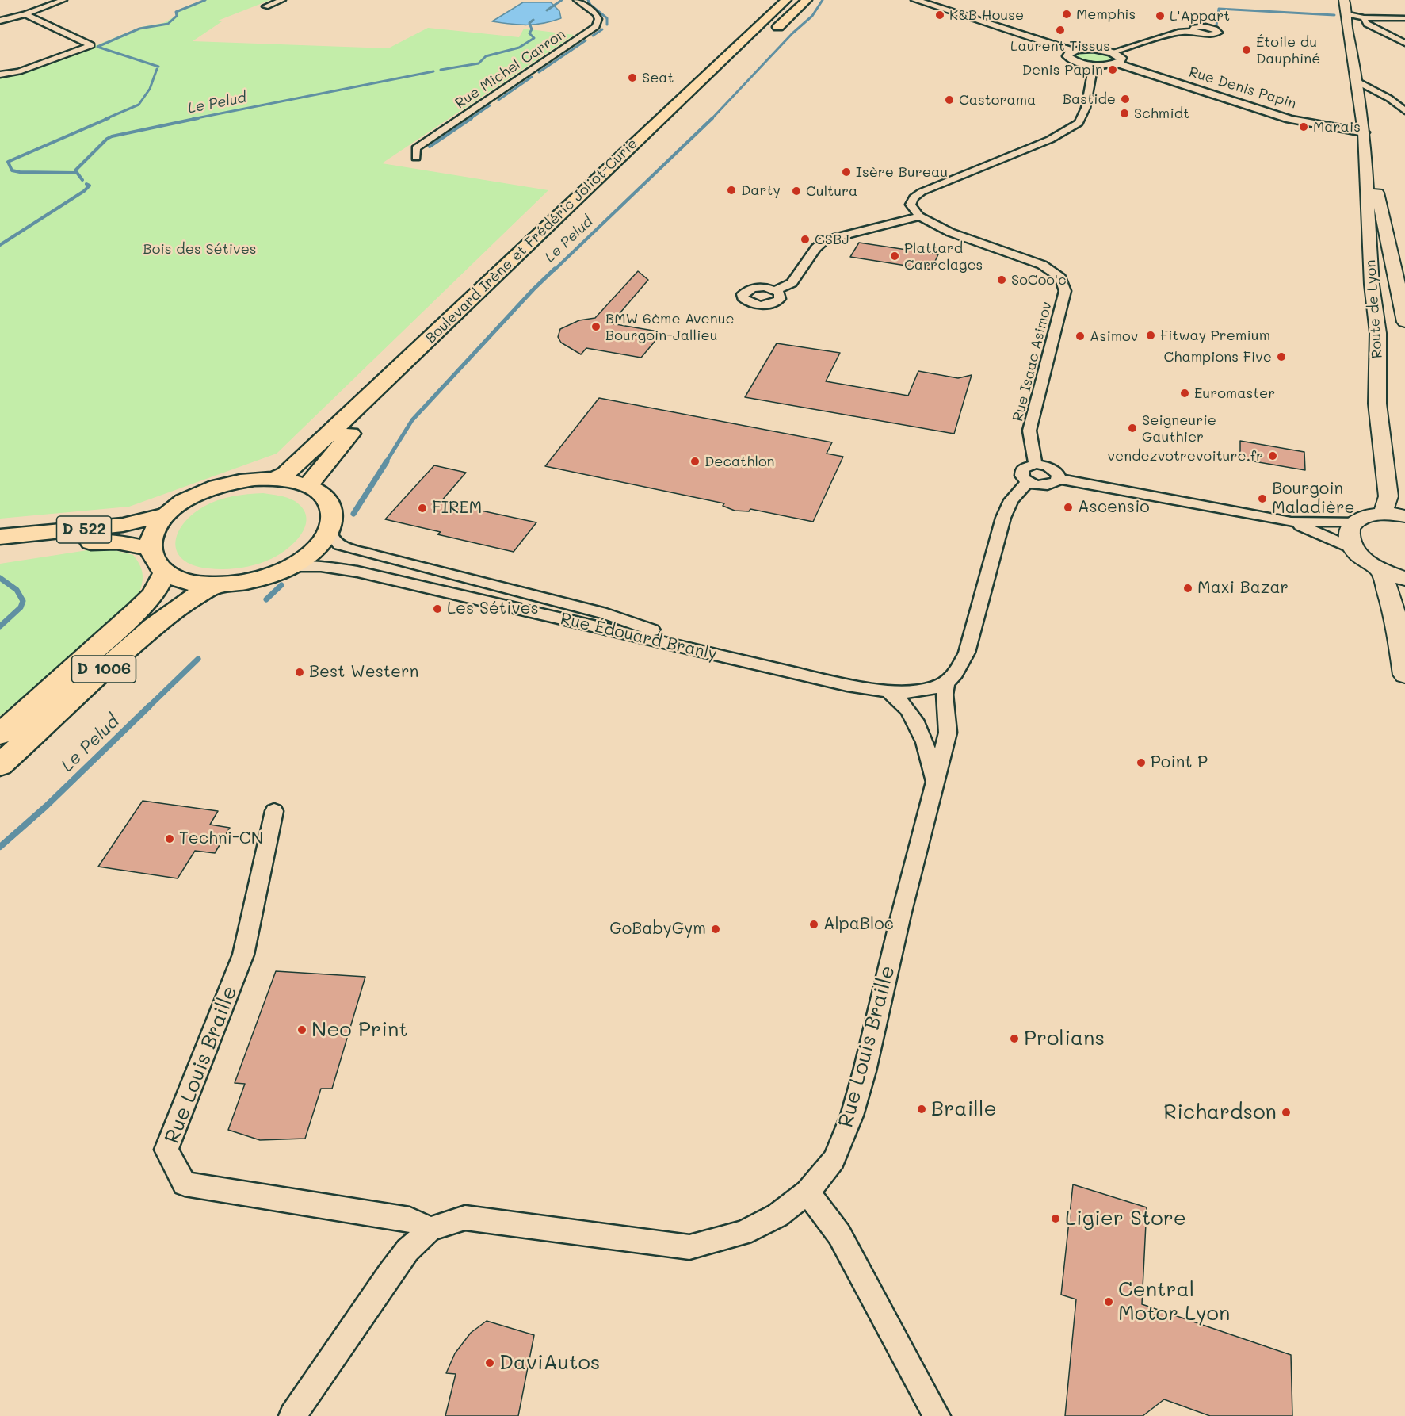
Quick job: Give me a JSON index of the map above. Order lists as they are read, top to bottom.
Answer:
{
  "streets": {
    "main road": [
      "Boulevard Irène et Frédéric Joliot-Curie",
      "Route de Lyon",
      "D 522",
      "D 1006"
    ],
    "street": [
      "Rue Michel Carron",
      "Rue Denis Papin",
      "Rue Isaac Asimov",
      "Rue Édouard Branly",
      "Rue Louis Braille"
    ]
  },
  "crossings": [
    ["Rue Denis Papin", "Route de Lyon"],
    ["Boulevard Irène et Frédéric Joliot-Curie", "D 522"],
    ["Boulevard Irène et Frédéric Joliot-Curie", "Rue Édouard Branly"],
    ["Boulevard Irène et Frédéric Joliot-Curie", "D 1006"],
    ["D 522", "Rue Édouard Branly"],
    ["D 522", "D 1006"],
    ["Rue Édouard Branly", "D 1006"],
    ["Rue Édouard Branly", "Rue Louis Braille"]
  ],
  "water": ["Le Pelud"],
  "parks": ["Bois des Sétives"],
  "places": [
    "Memphis",
    "K&B House",
    "L'Appart",
    "Laurent Tissus",
    "Étoile du Dauphiné",
    "Denis Papin",
    "Seat",
    "Bastide",
    "Castorama",
    "Schmidt",
    "Marais",
    "Isère Bureau",
    "Darty",
    "Cultura",
    "CSBJ",
    "Plattard Carrelages",
    "SoCoo'c",
    "BMW 6ème Avenue Bourgoin-Jallieu",
    "Fitway Premium",
    "Asimov",
    "Champions Five",
    "Euromaster",
    "Seigneurie Gauthier",
    "vendezvotrevoiture.fr",
    "Decathlon",
    "Bourgoin Maladière",
    "Ascensio",
    "FIREM",
    "Maxi Bazar",
    "Les Sétives",
    "Best Western",
    "Point P",
    "Techni-CN",
    "AlpaBloc",
    "GoBabyGym",
    "Neo Print",
    "Prolians",
    "Braille",
    "Richardson",
    "Ligier Store",
    "Central Motor Lyon",
    "DaviAutos"
  ]
}
